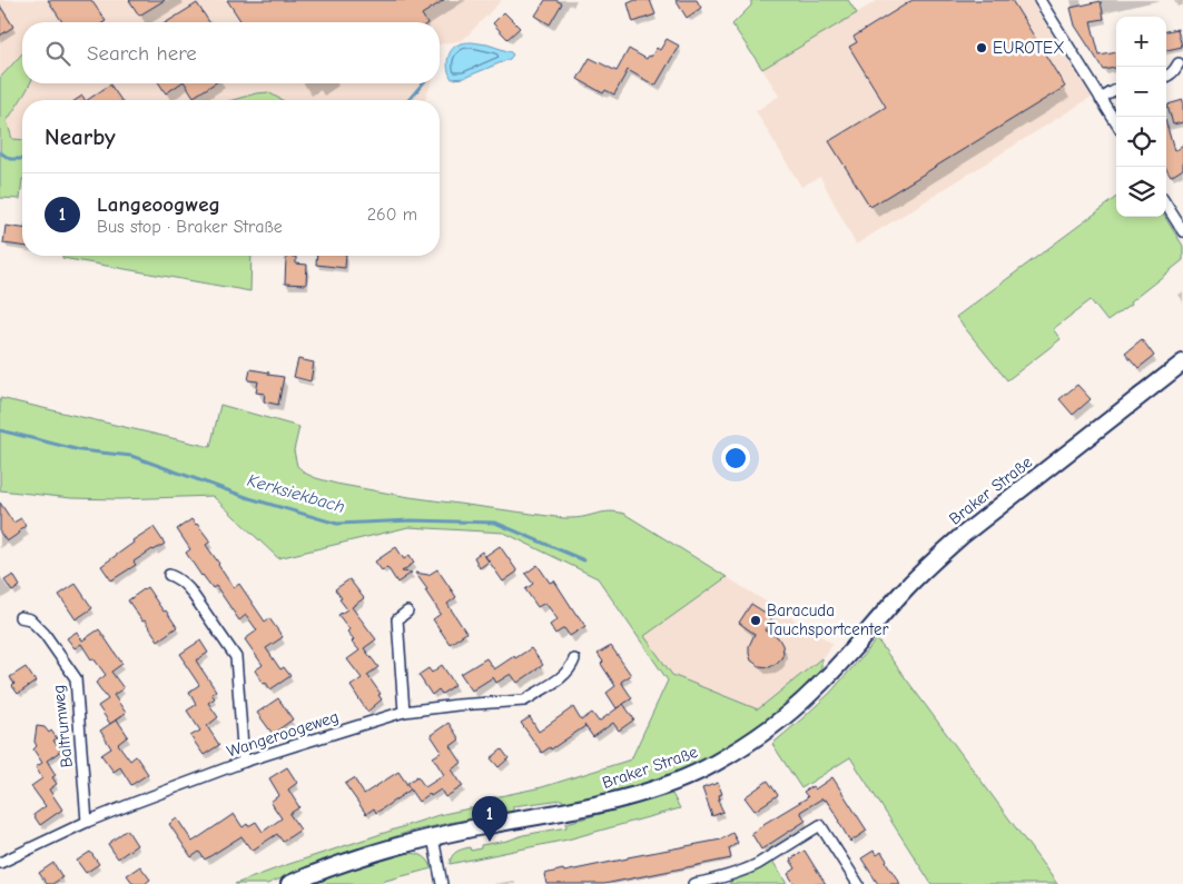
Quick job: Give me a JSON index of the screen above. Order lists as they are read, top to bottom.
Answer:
{
  "streets": {
    "main road": ["Braker Straße"],
    "street": ["Baltrumweg", "Wangeroogeweg"]
  },
  "crossings": [
    ["Baltrumweg", "Wangeroogeweg"]
  ],
  "water": ["Kerksiekbach"],
  "places": ["EUROTEX", "Baracuda Tauchsportcenter"],
  "page": {
    "map_buttons": ["+", "−"],
    "search": "Search here",
    "heading": "Nearby",
    "list": [
      {
        "mark": "1",
        "name": "Langeoogweg",
        "note": "Bus stop · Braker Straße",
        "value": "260 m"
      }
    ],
    "pins": "1"
  }
}
